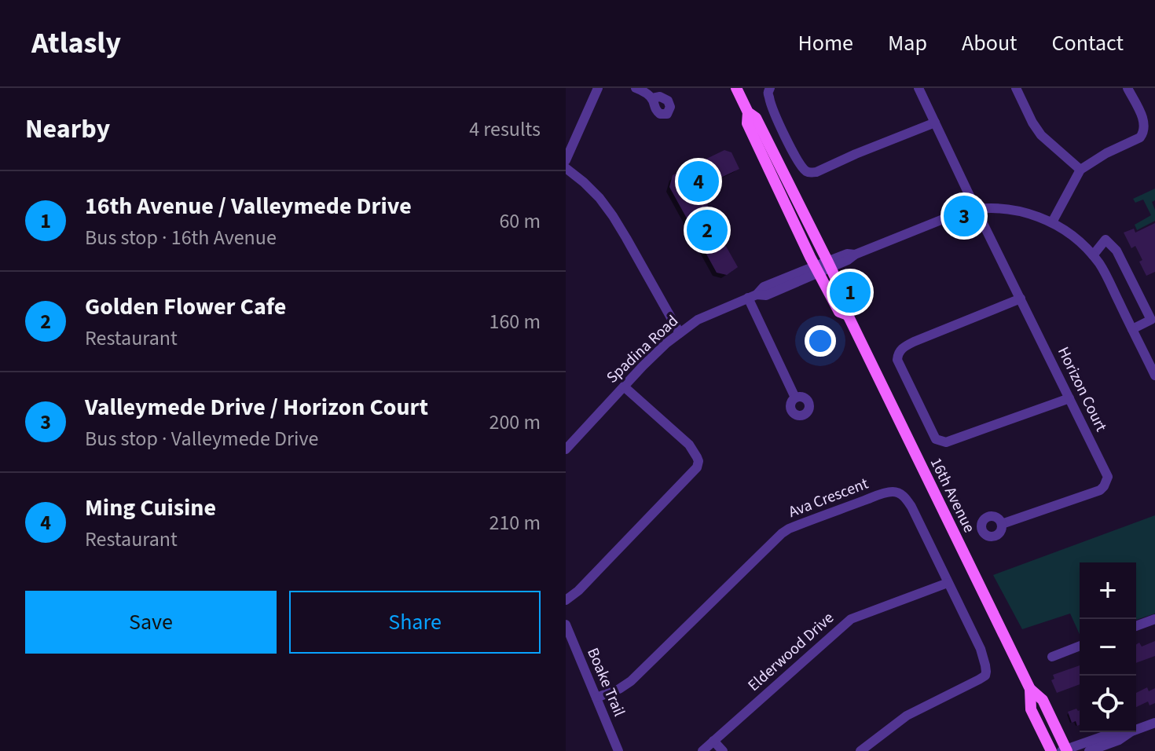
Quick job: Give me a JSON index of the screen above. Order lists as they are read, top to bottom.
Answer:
{
  "streets": {
    "main road": ["16th Avenue"],
    "street": [
      "Spadina Road",
      "Horizon Court",
      "Ava Crescent",
      "Elderwood Drive",
      "Boake Trail"
    ]
  },
  "crossings": [
    ["Spadina Road", "Horizon Court"],
    ["Spadina Road", "16th Avenue"],
    ["Ava Crescent", "Elderwood Drive"],
    ["Ava Crescent", "Boake Trail"]
  ],
  "page": {
    "header": "Atlasly",
    "nav": [
      "Home",
      "Map",
      "About",
      "Contact"
    ],
    "heading": ["Nearby", "4 results"],
    "pins": [
      "4",
      "3",
      "2",
      "1"
    ],
    "list": [
      {
        "mark": "1",
        "name": "16th Avenue / Valleymede Drive",
        "note": "Bus stop · 16th Avenue",
        "value": "60 m"
      },
      {
        "mark": "2",
        "name": "Golden Flower Cafe",
        "note": "Restaurant",
        "value": "160 m"
      },
      {
        "mark": "3",
        "name": "Valleymede Drive / Horizon Court",
        "note": "Bus stop · Valleymede Drive",
        "value": "200 m"
      },
      {
        "mark": "4",
        "name": "Ming Cuisine",
        "note": "Restaurant",
        "value": "210 m"
      }
    ],
    "map_buttons": ["+", "−"],
    "buttons": ["Save", "Share"]
  }
}
